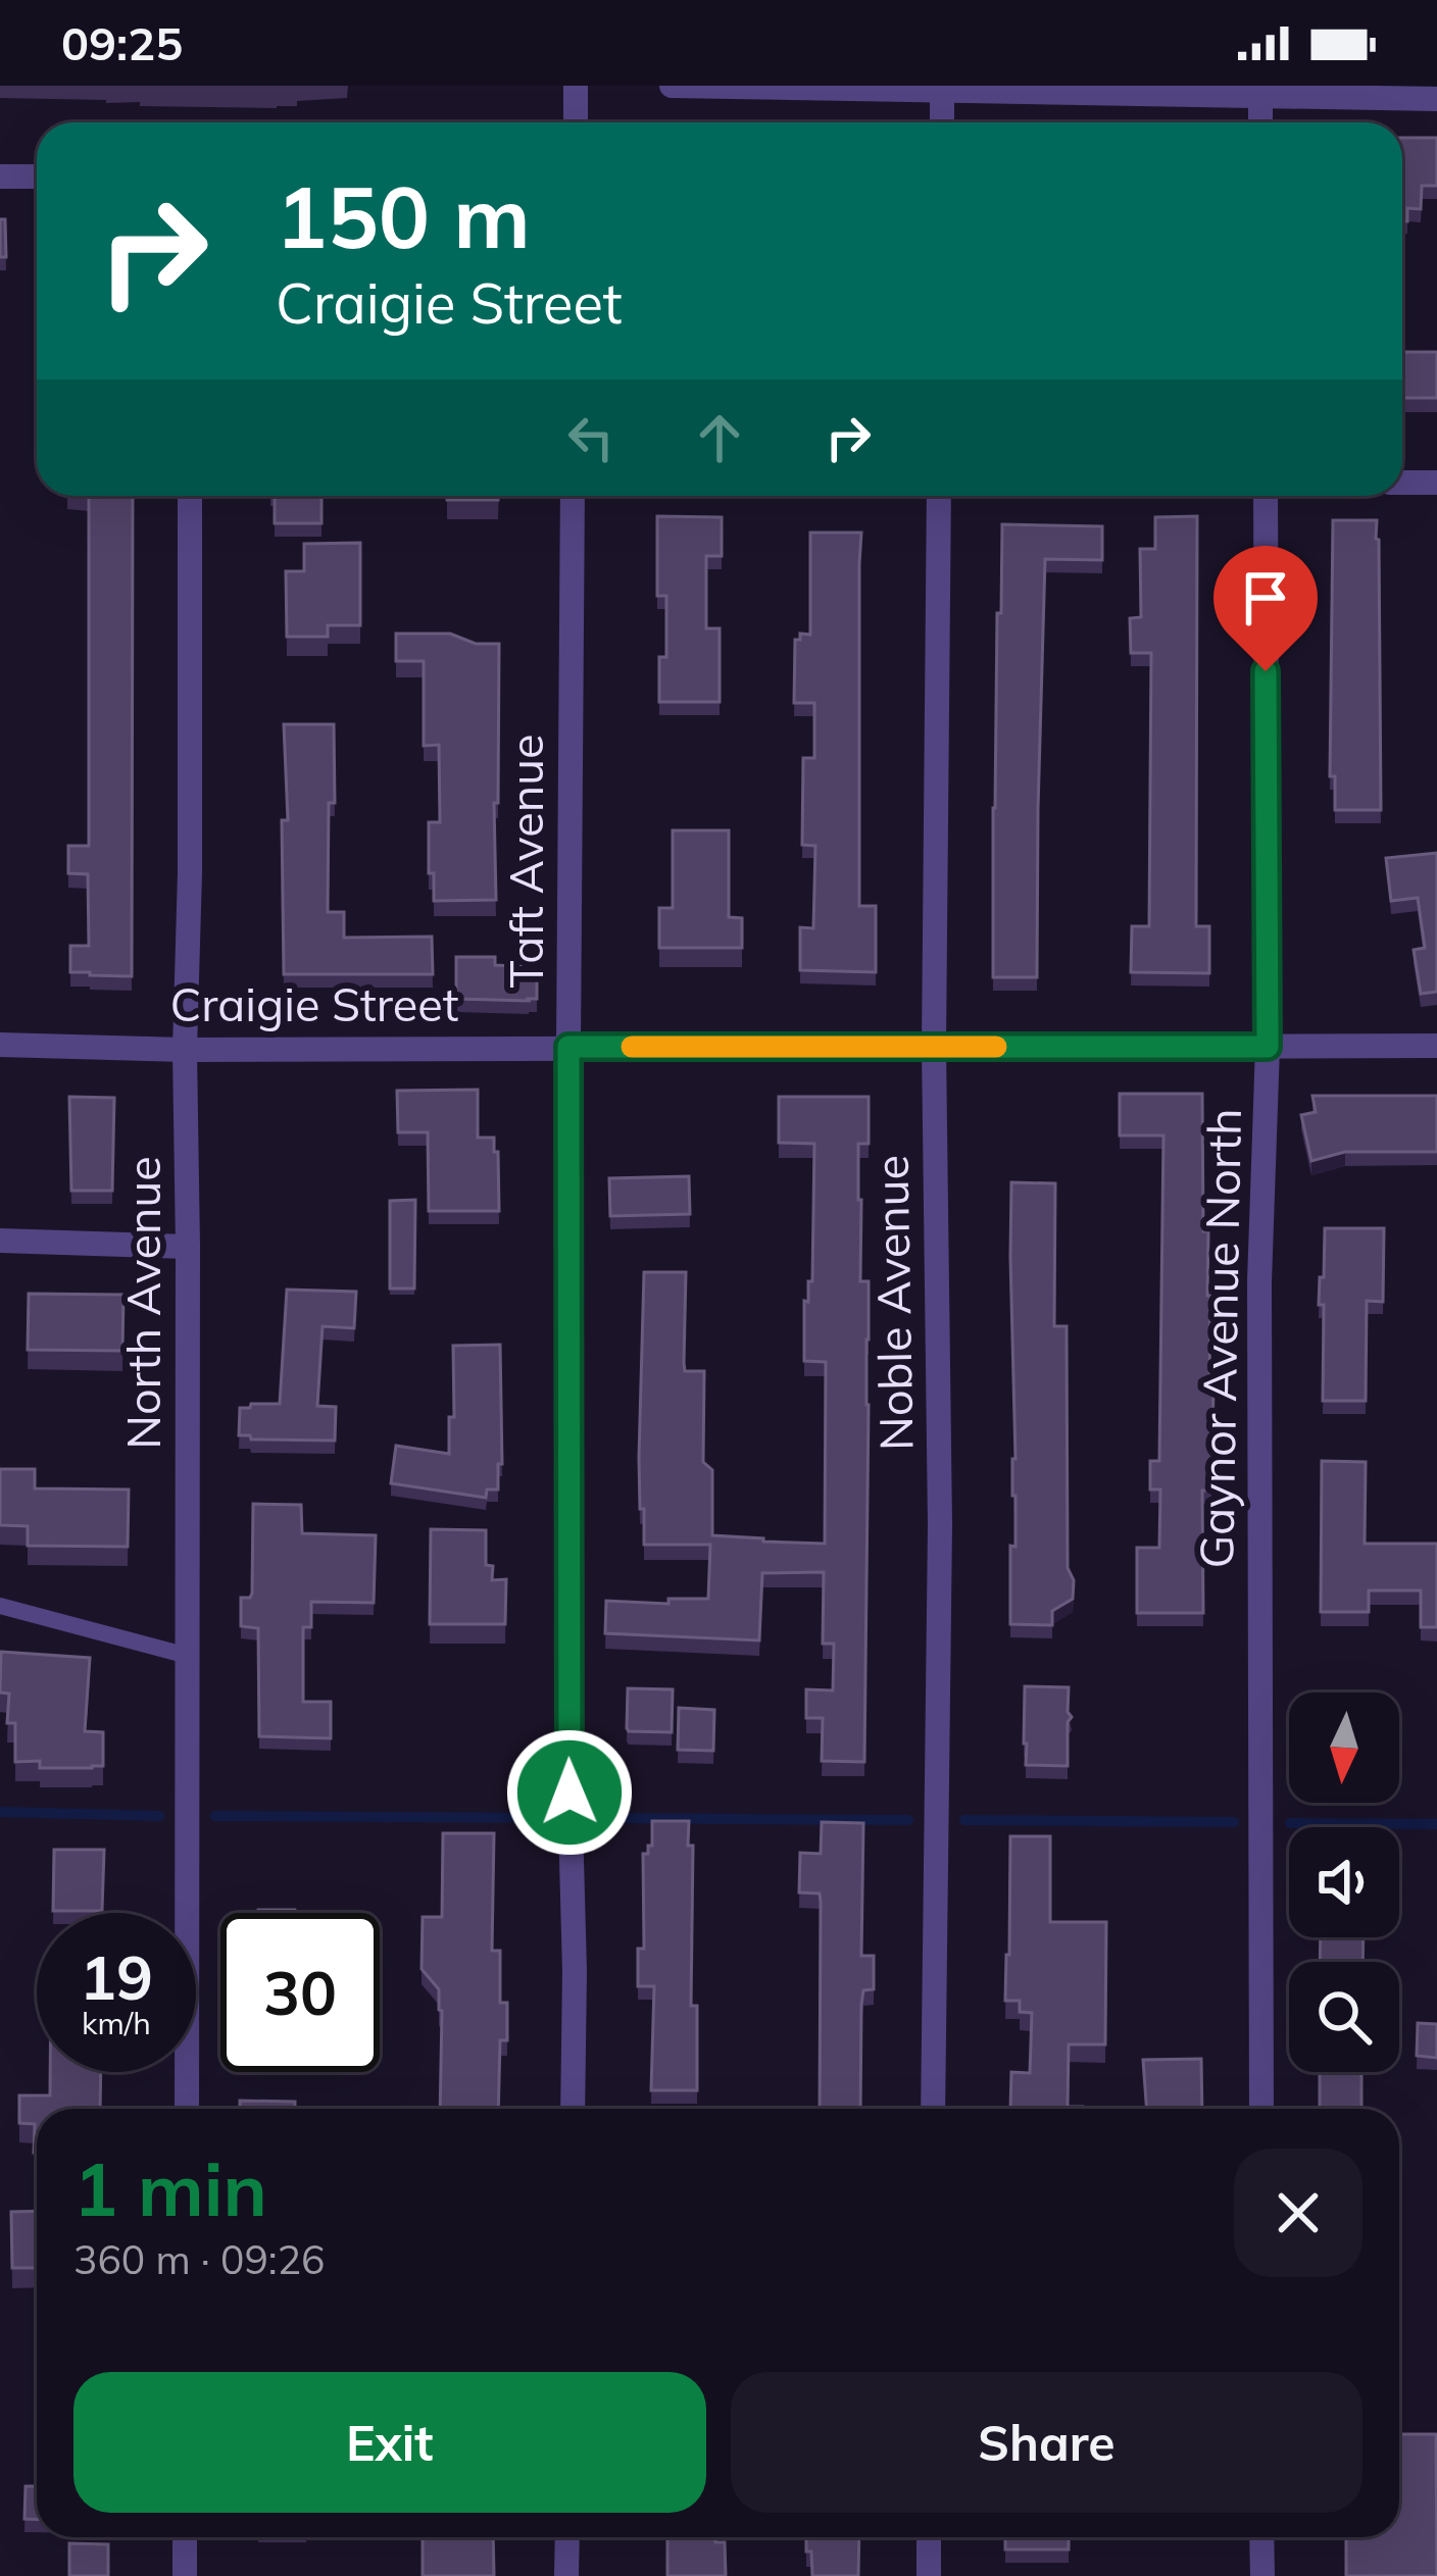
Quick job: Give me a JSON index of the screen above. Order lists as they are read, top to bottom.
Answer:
{
  "streets": {
    "street": [
      "Taft Avenue",
      "Craigie Street",
      "North Avenue",
      "Noble Avenue",
      "Gaynor Avenue North"
    ]
  },
  "crossings": [
    ["Taft Avenue", "Craigie Street"],
    ["Craigie Street", "North Avenue"],
    ["Craigie Street", "Noble Avenue"],
    ["Craigie Street", "Gaynor Avenue North"]
  ],
  "north": "bottom",
  "page": {
    "status": "09:25",
    "turn": ["150 m", "Craigie Street"],
    "speed": "19 km/h",
    "limit": "30",
    "heading": ["1 min", "360 m · 09:26"],
    "buttons": ["Exit", "Share"]
  }
}
